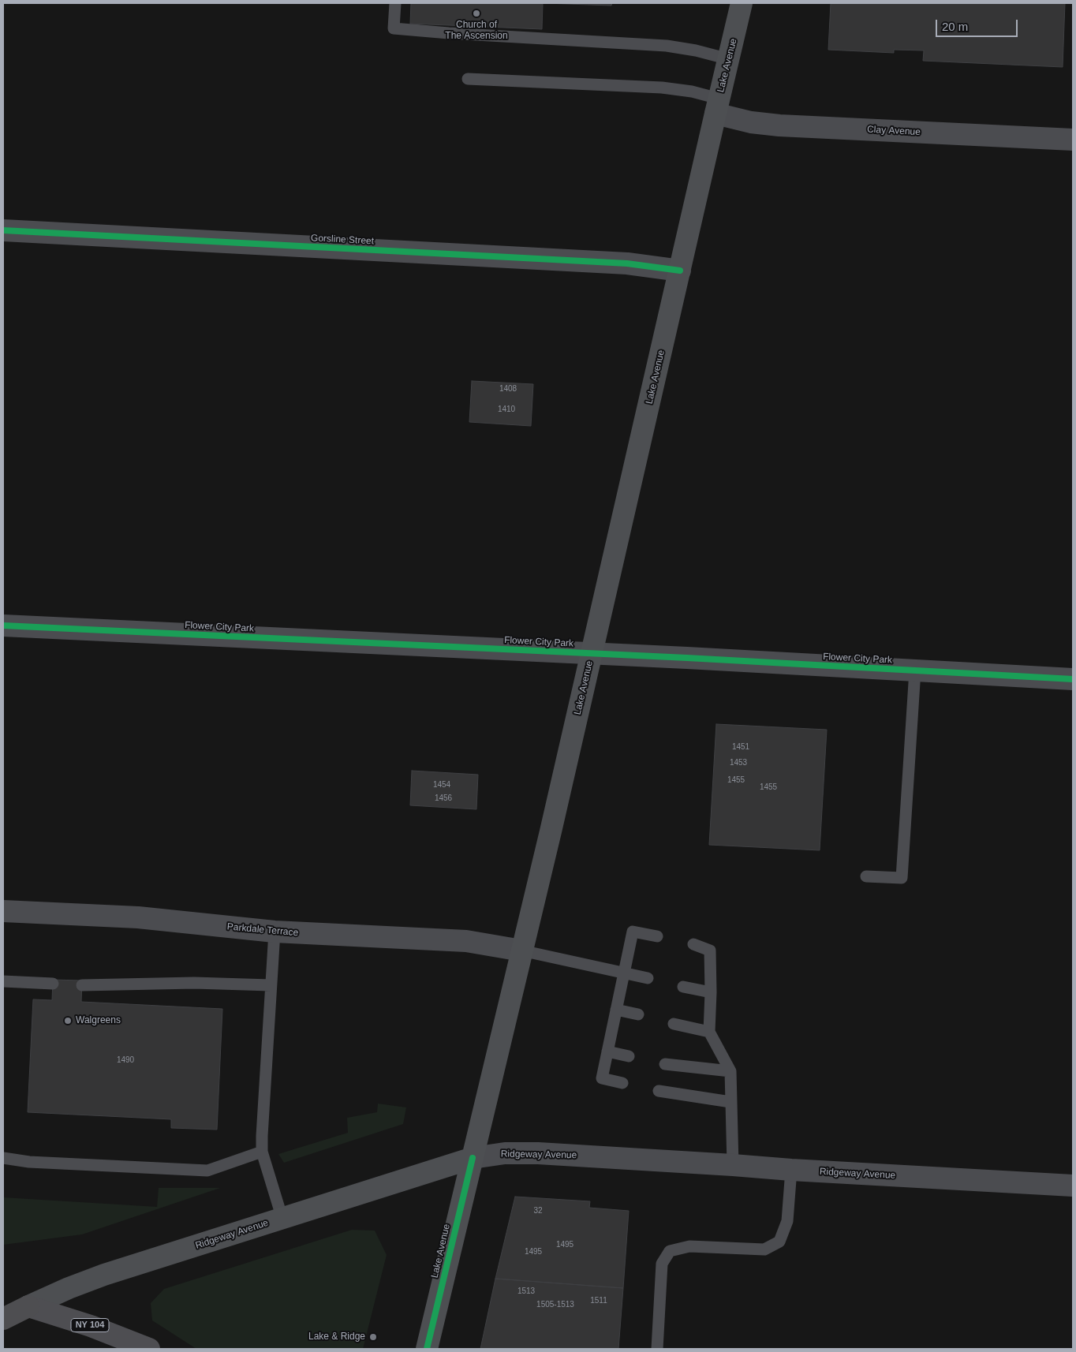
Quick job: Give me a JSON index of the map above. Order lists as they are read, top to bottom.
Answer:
{
  "streets": {
    "highway": ["NY 104"],
    "main road": ["Lake Avenue", "Ridgeway Avenue"],
    "street": [
      "Clay Avenue",
      "Gorsline Street",
      "Flower City Park",
      "Parkdale Terrace"
    ]
  },
  "crossings": [
    ["Lake Avenue", "Clay Avenue"],
    ["Lake Avenue", "Gorsline Street"],
    ["Lake Avenue", "Flower City Park"],
    ["Lake Avenue", "Parkdale Terrace"],
    ["Lake Avenue", "Ridgeway Avenue"],
    ["Ridgeway Avenue", "NY 104"]
  ],
  "places": ["Church of The Ascension", "Walgreens", "Lake & Ridge"],
  "house_numbers": [
    "1408",
    "1410",
    "1451",
    "1453",
    "1455",
    "1454",
    "1455",
    "1456",
    "1490",
    "32",
    "1495",
    "1495",
    "1513",
    "1511",
    "1505-1513"
  ],
  "scale_bar": "20 m"
}
